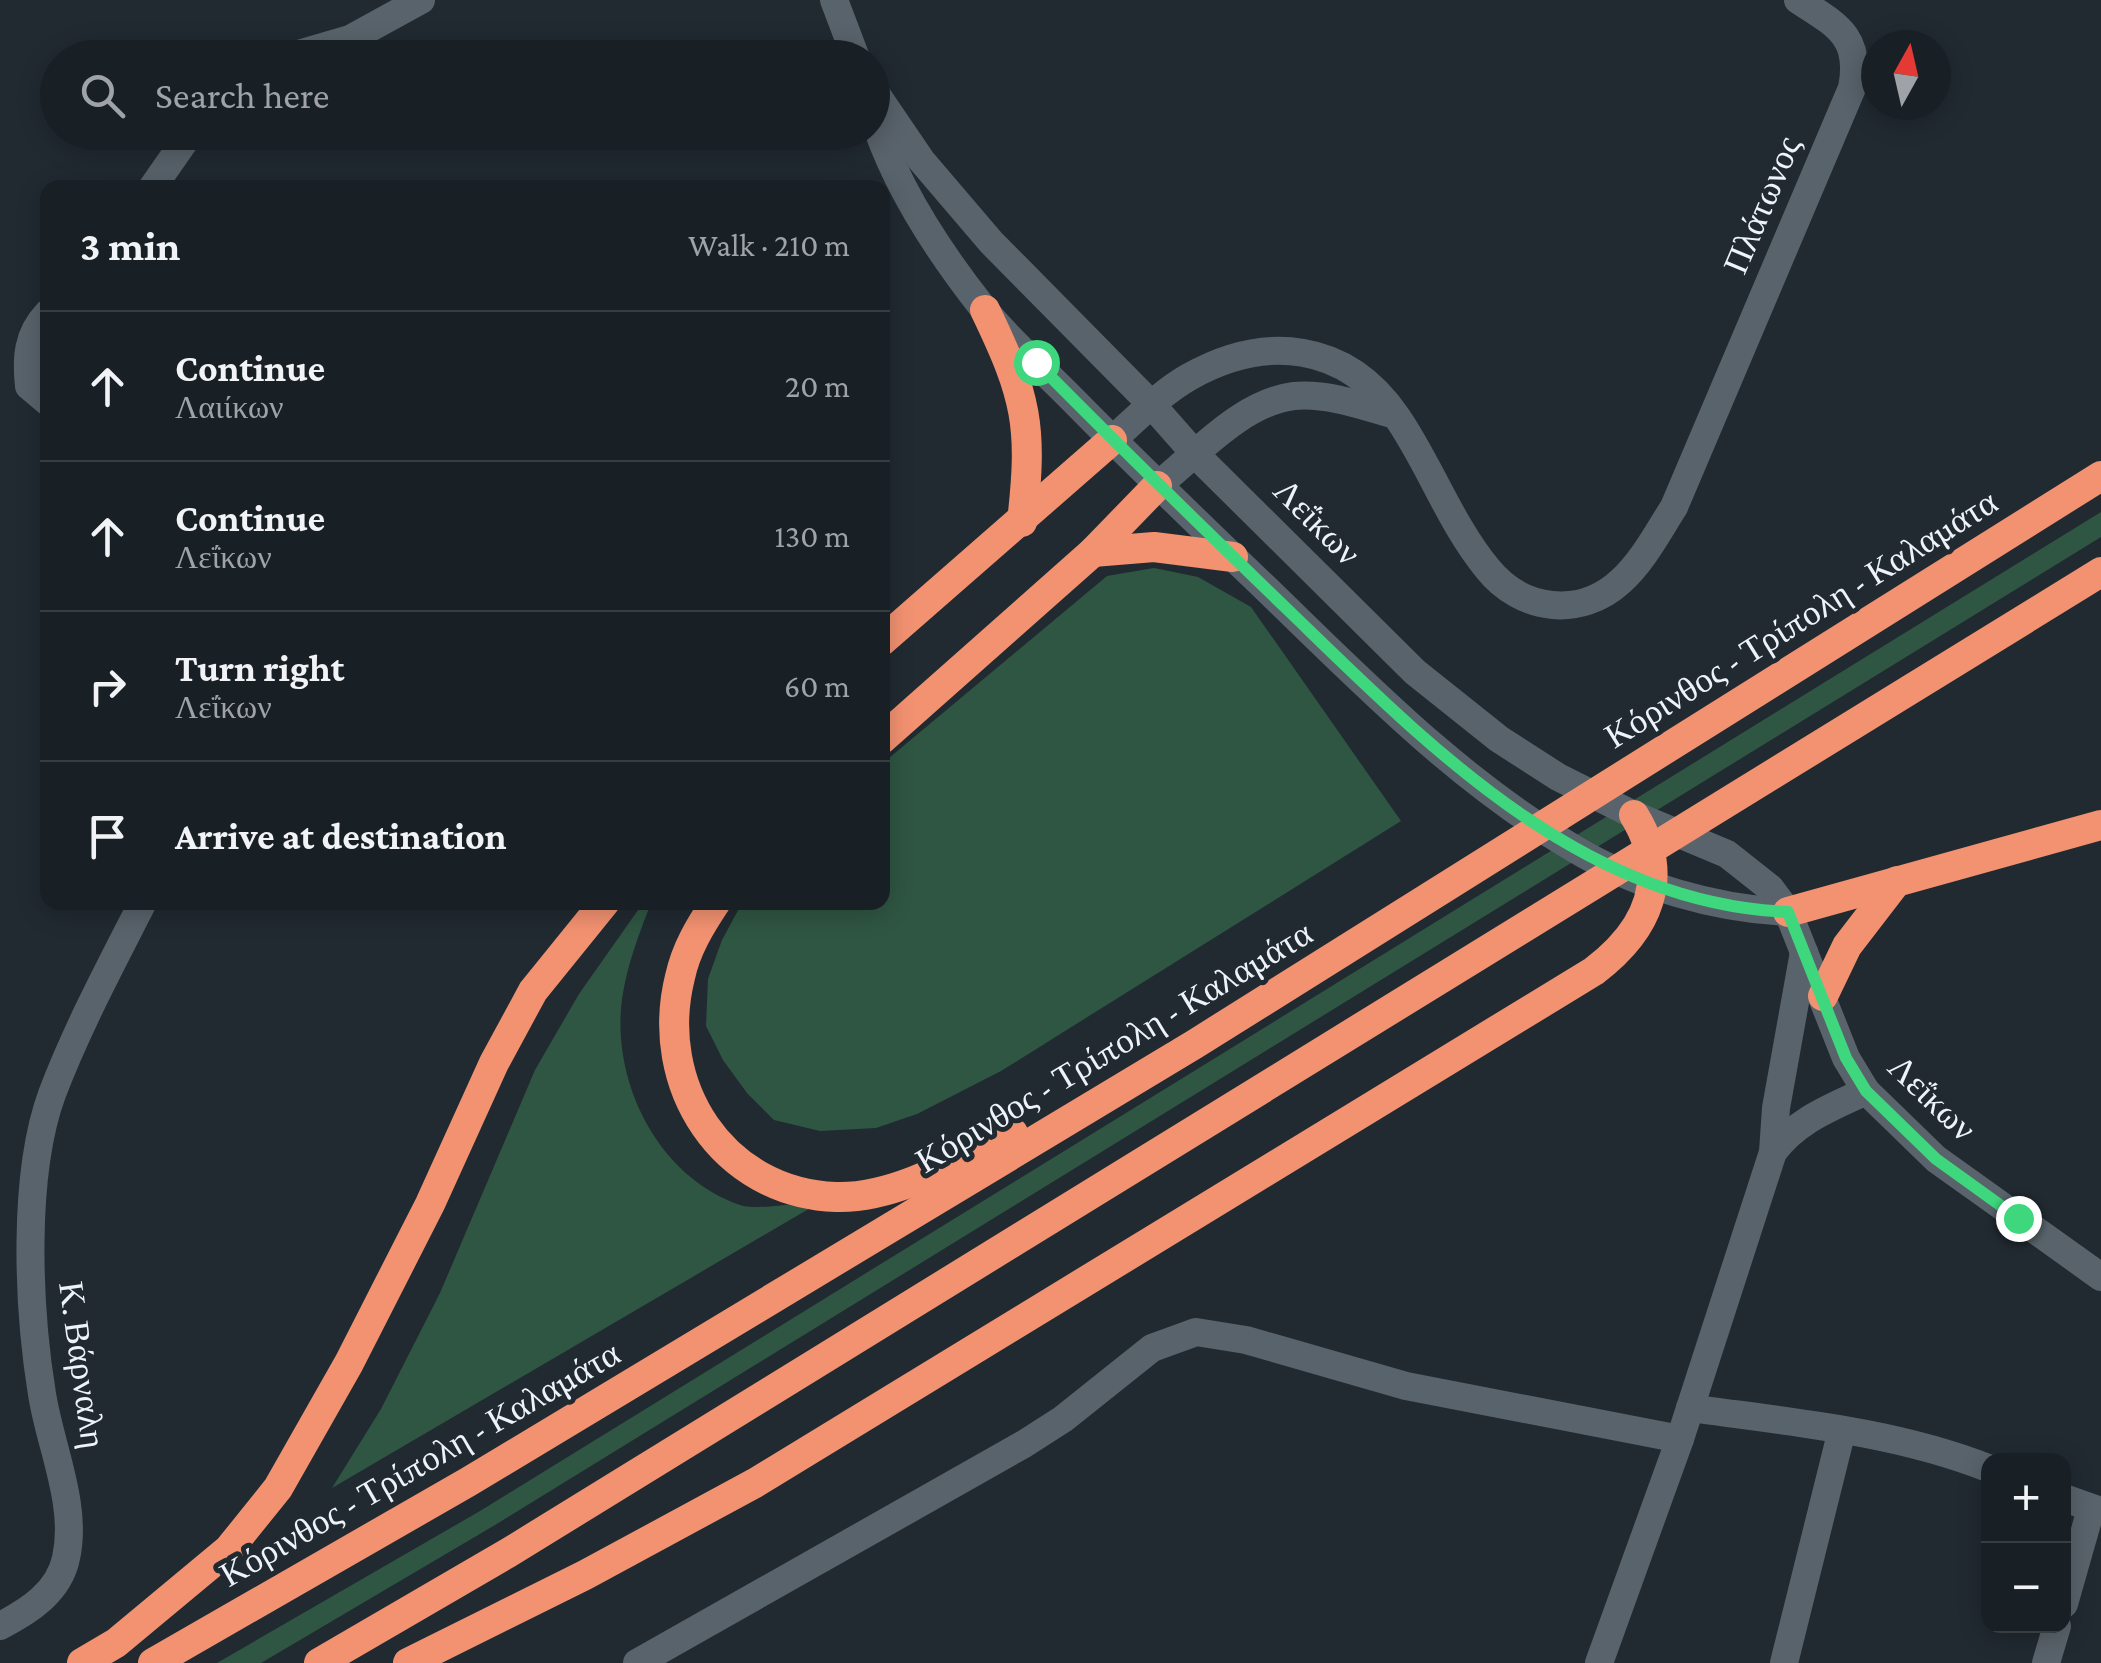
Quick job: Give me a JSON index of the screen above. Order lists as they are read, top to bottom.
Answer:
{
  "streets": {
    "highway": ["Κόρινθος - Τρίπολη - Καλαμάτα"],
    "street": ["Πλάτωνος", "Λεΐκων", "Κ. Βάρναλη"]
  },
  "crossings": [
    ["Πλάτωνος", "Λεΐκων"]
  ],
  "north": "top",
  "page": {
    "search": "Search here",
    "heading": ["3 min", "Walk · 210 m"],
    "list": [
      ["Continue", "Λαιίκων", "20 m"],
      ["Continue", "Λεΐκων", "130 m"],
      ["Turn right", "Λεΐκων", "60 m"],
      "Arrive at destination"
    ],
    "map_buttons": ["+", "−"]
  }
}
